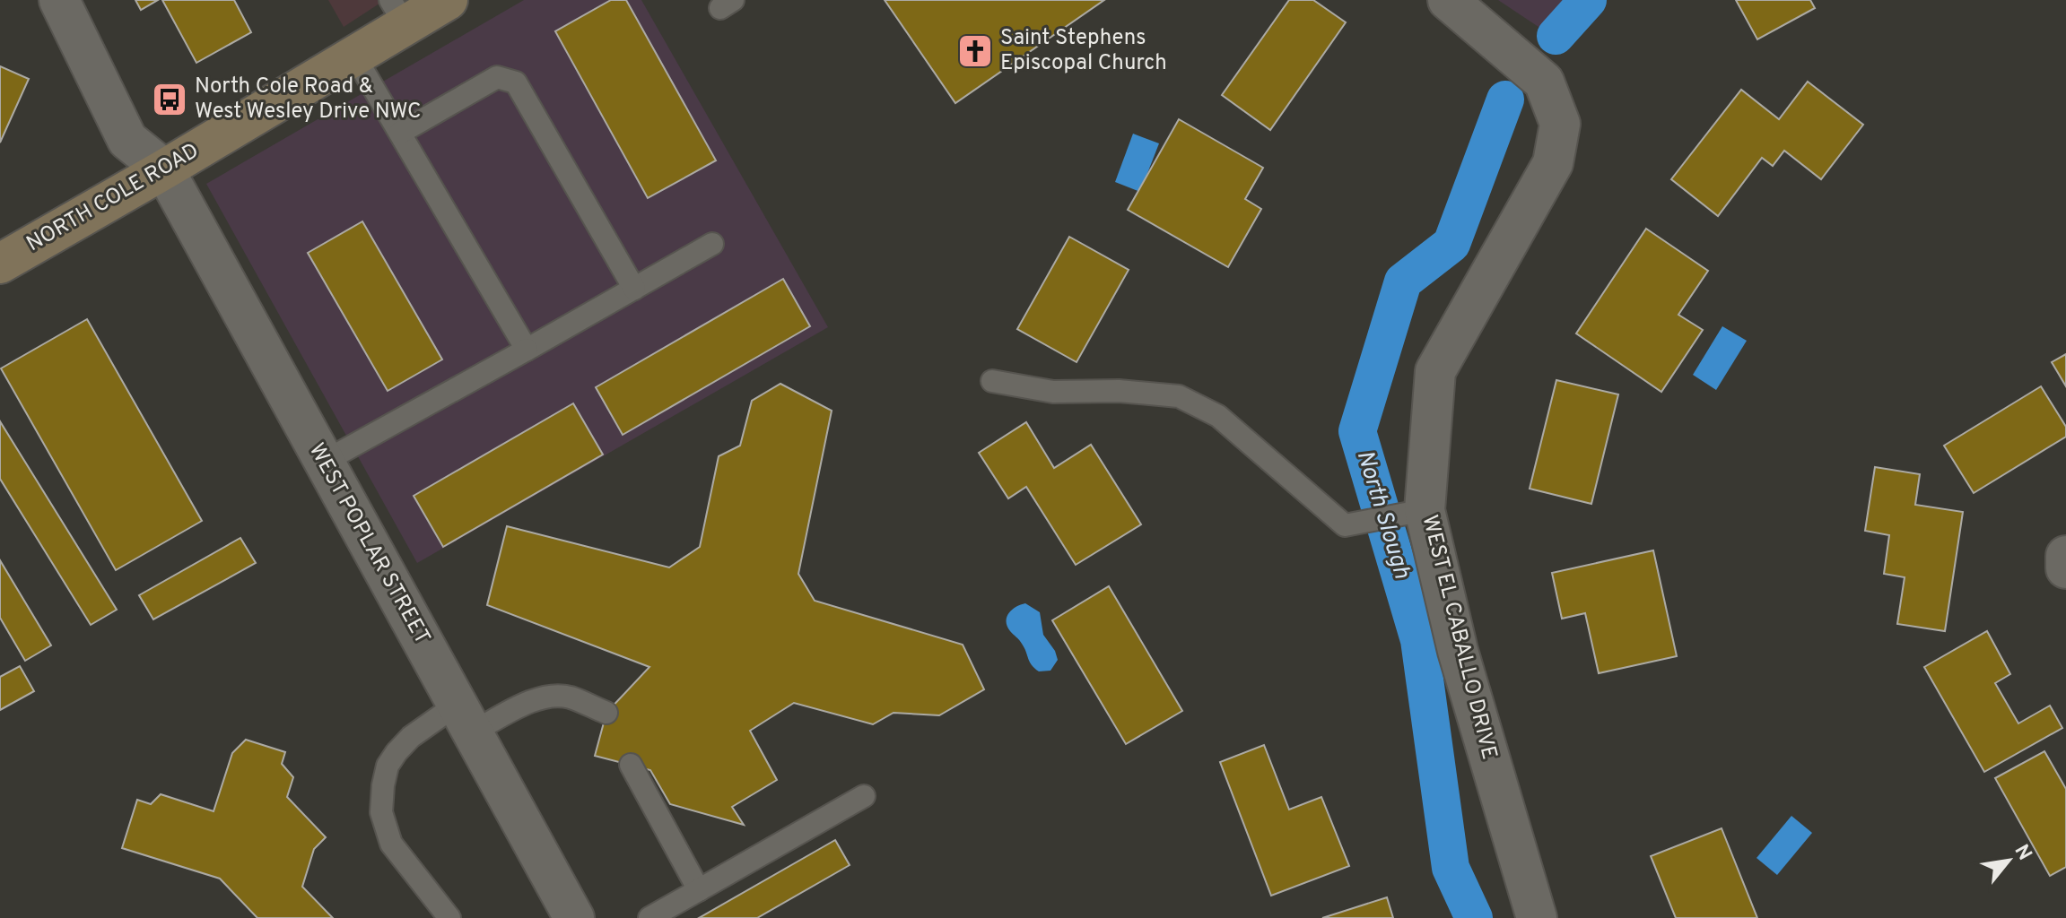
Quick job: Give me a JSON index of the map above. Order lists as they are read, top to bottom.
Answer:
{
  "streets": {
    "main road": ["NORTH COLE ROAD"],
    "street": ["WEST POPLAR STREET", "WEST EL CABALLO DRIVE"]
  },
  "crossings": [
    ["NORTH COLE ROAD", "WEST POPLAR STREET"]
  ],
  "water": ["North Slough"],
  "places": {
    "church": ["Saint Stephens Episcopal Church"],
    "bus stop": ["North Cole Road & West Wesley Drive NWC"]
  },
  "north": "top right"
}
